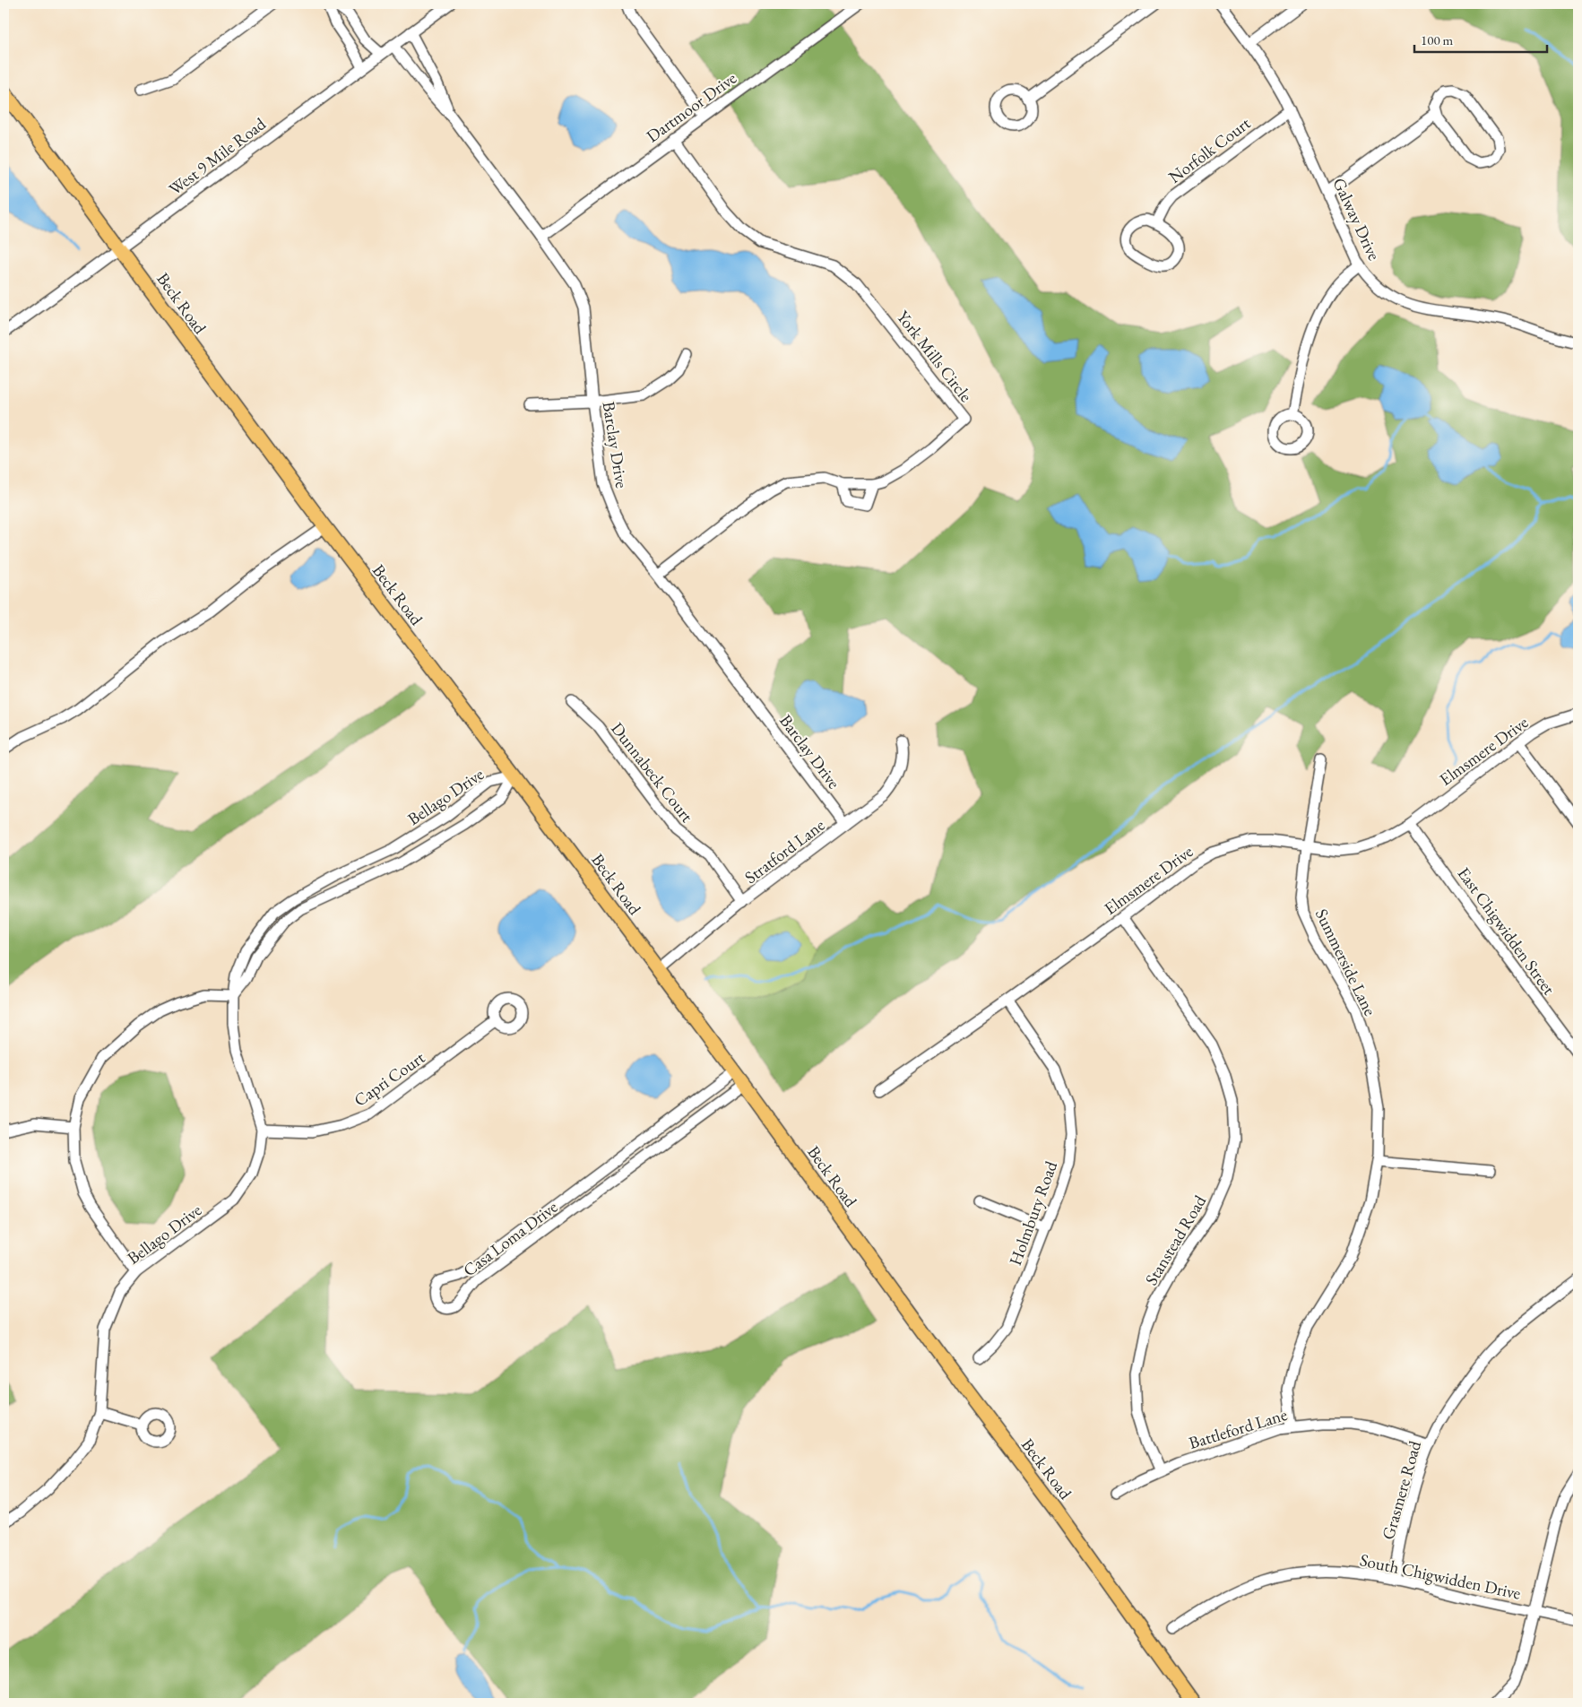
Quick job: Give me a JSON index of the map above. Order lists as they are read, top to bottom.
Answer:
{
  "streets": {
    "main road": ["Beck Road"],
    "street": [
      "Dartmoor Drive",
      "Norfolk Court",
      "West 9 Mile Road",
      "Galway Drive",
      "York Mills Circle",
      "Barclay Drive",
      "Elmsmere Drive",
      "Dunnabeck Court",
      "Bellago Drive",
      "Stratford Lane",
      "East Chigwidden Street",
      "Summerside Lane",
      "Capri Court",
      "Holmbury Road",
      "Casa Loma Drive",
      "Stanstead Road",
      "Battleford Lane",
      "Grasmere Road",
      "South Chigwidden Drive"
    ]
  },
  "crossings": [
    ["Dartmoor Drive", "York Mills Circle"],
    ["Dartmoor Drive", "Barclay Drive"],
    ["Norfolk Court", "Galway Drive"],
    ["West 9 Mile Road", "Beck Road"],
    ["West 9 Mile Road", "Barclay Drive"],
    ["Beck Road", "Bellago Drive"],
    ["Beck Road", "Stratford Lane"],
    ["Beck Road", "Casa Loma Drive"],
    ["York Mills Circle", "Barclay Drive"],
    ["Barclay Drive", "Stratford Lane"],
    ["Elmsmere Drive", "East Chigwidden Street"],
    ["Elmsmere Drive", "Summerside Lane"],
    ["Elmsmere Drive", "Holmbury Road"],
    ["Elmsmere Drive", "Stanstead Road"],
    ["Dunnabeck Court", "Stratford Lane"],
    ["Bellago Drive", "Capri Court"],
    ["Summerside Lane", "Battleford Lane"],
    ["Stanstead Road", "Battleford Lane"],
    ["Battleford Lane", "Grasmere Road"],
    ["Grasmere Road", "South Chigwidden Drive"]
  ],
  "scale_bar": "100 m"
}
